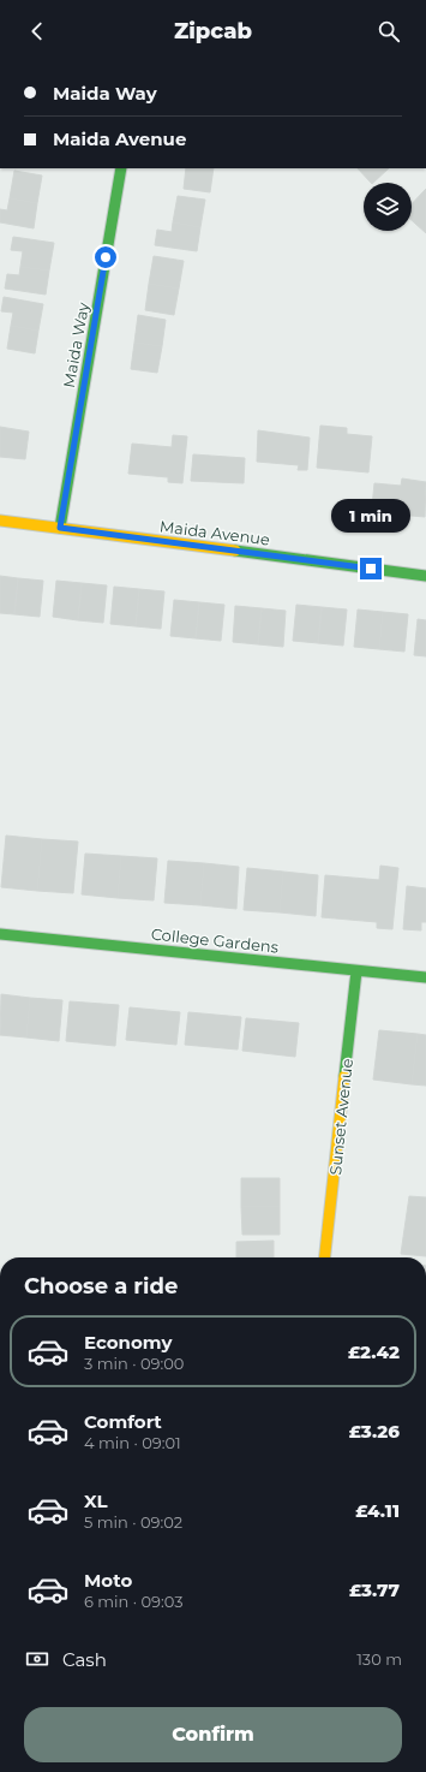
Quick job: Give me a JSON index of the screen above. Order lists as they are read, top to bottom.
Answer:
{
  "streets": {
    "street": [
      "Maida Way",
      "Maida Avenue",
      "College Gardens",
      "Sunset Avenue"
    ]
  },
  "crossings": [
    ["Maida Way", "Maida Avenue"],
    ["College Gardens", "Sunset Avenue"]
  ],
  "page": {
    "header": "Zipcab",
    "banner": ["Maida Way", "Maida Avenue"],
    "bubble": "1 min",
    "heading": "Choose a ride",
    "list": [
      {
        "name": "Economy",
        "note": "3 min · 09:00",
        "value": "£2.42"
      },
      {
        "name": "Comfort",
        "note": "4 min · 09:01",
        "value": "£3.26"
      },
      {
        "name": "XL",
        "note": "5 min · 09:02",
        "value": "£4.11"
      },
      {
        "name": "Moto",
        "note": "6 min · 09:03",
        "value": "£3.77"
      }
    ],
    "pay": ["Cash", "130 m"],
    "buttons": "Confirm"
  }
}
